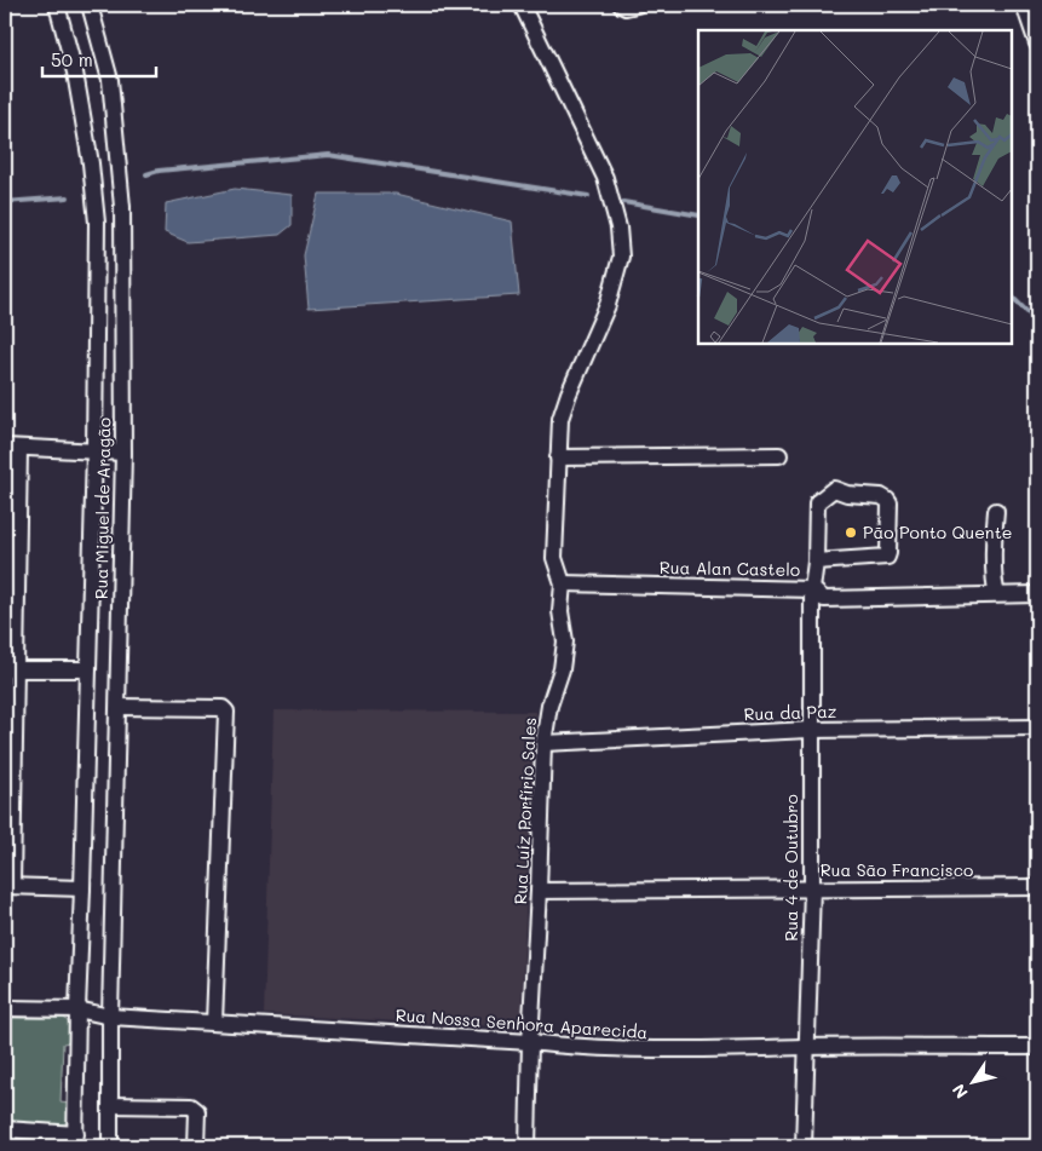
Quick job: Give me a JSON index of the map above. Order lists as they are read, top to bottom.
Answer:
{
  "streets": {
    "street": [
      "Rua Miguel de Aragão",
      "Rua Alan Castelo",
      "Rua da Paz",
      "Rua Luíz Porfírio Sales",
      "Rua 4 de Outubro",
      "Rua São Francisco",
      "Rua Nossa Senhora Aparecida"
    ]
  },
  "crossings": [
    ["Rua Miguel de Aragão", "Rua Nossa Senhora Aparecida"],
    ["Rua Alan Castelo", "Rua Luíz Porfírio Sales"],
    ["Rua Alan Castelo", "Rua 4 de Outubro"],
    ["Rua da Paz", "Rua Luíz Porfírio Sales"],
    ["Rua da Paz", "Rua 4 de Outubro"],
    ["Rua Luíz Porfírio Sales", "Rua São Francisco"],
    ["Rua Luíz Porfírio Sales", "Rua Nossa Senhora Aparecida"],
    ["Rua 4 de Outubro", "Rua São Francisco"],
    ["Rua 4 de Outubro", "Rua Nossa Senhora Aparecida"]
  ],
  "places": ["Pão Ponto Quente"],
  "scale_bar": "50 m",
  "north": "bottom left"
}
